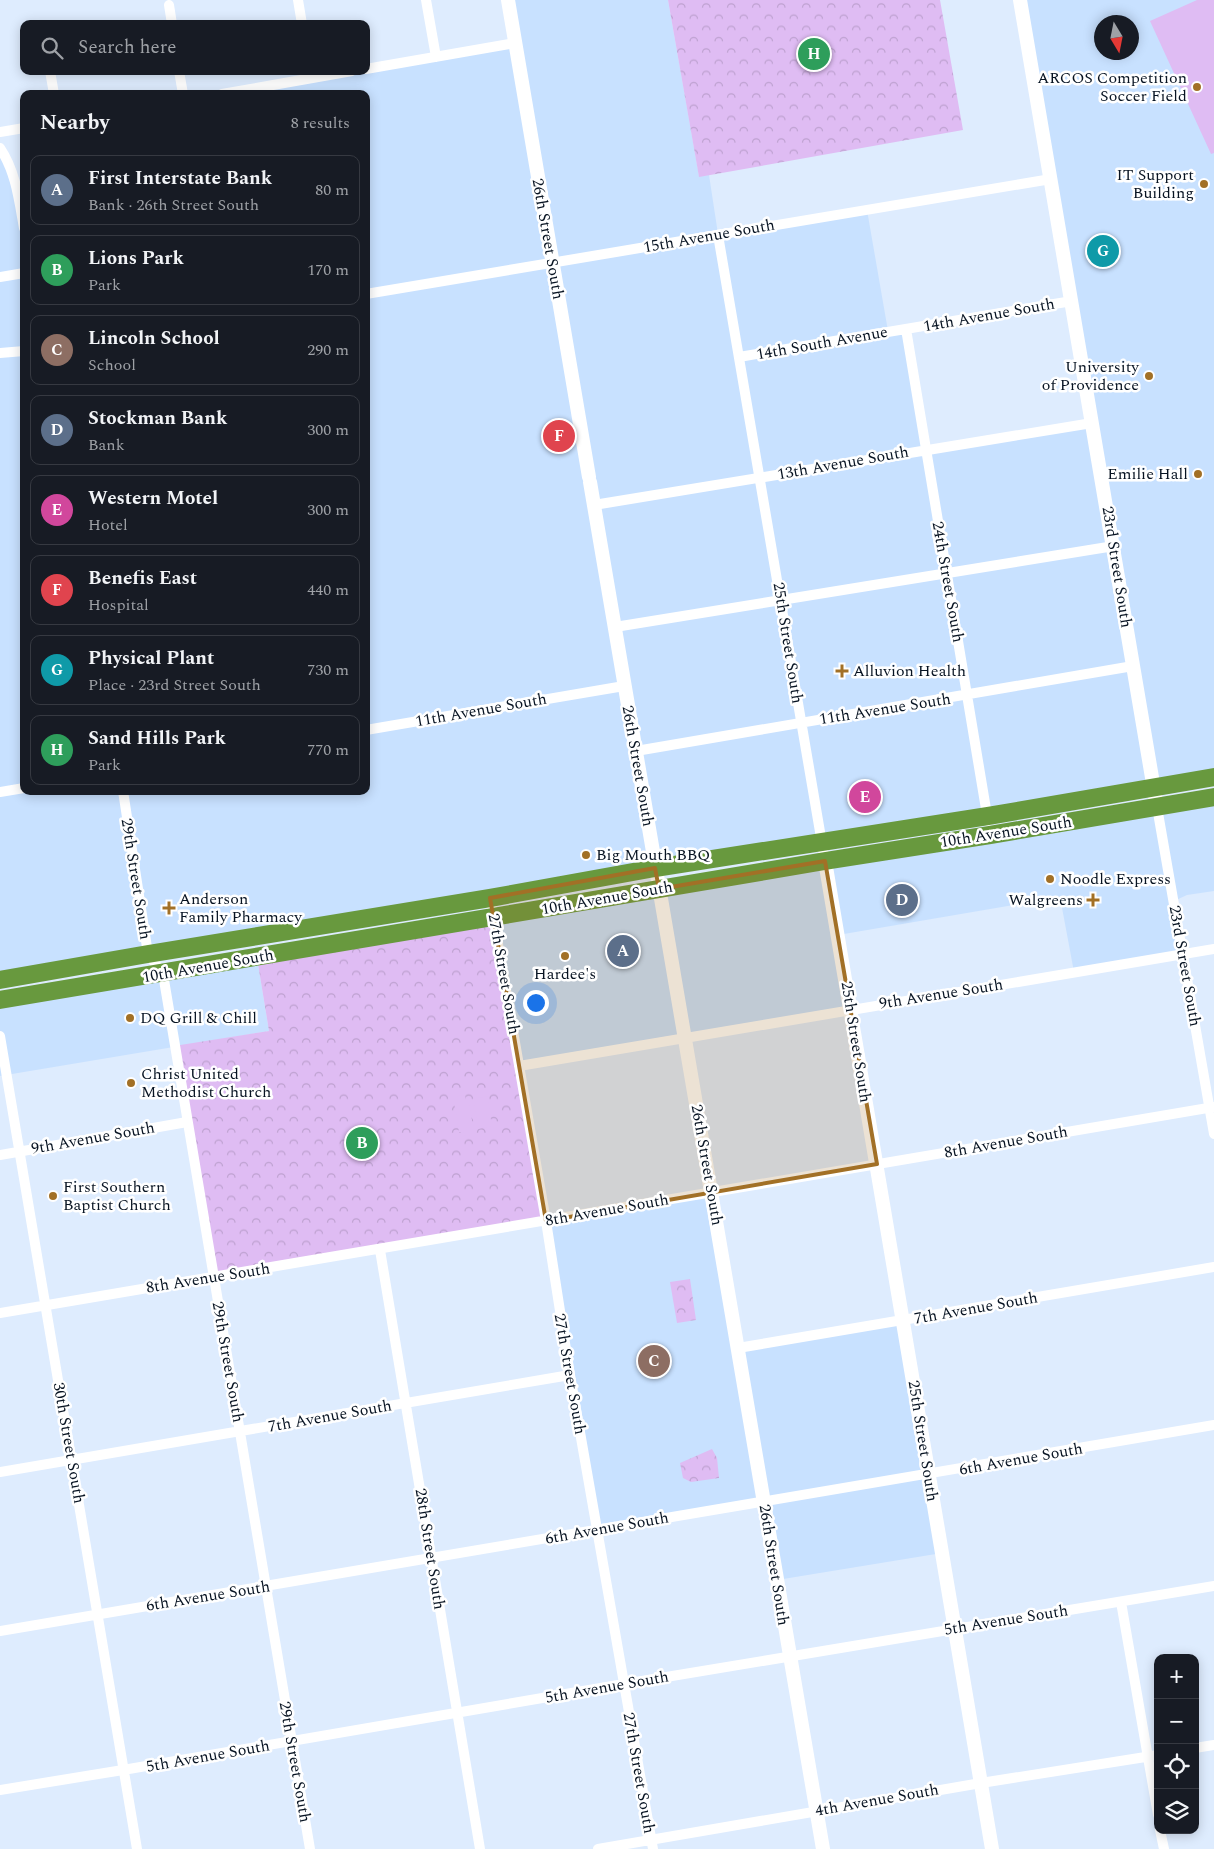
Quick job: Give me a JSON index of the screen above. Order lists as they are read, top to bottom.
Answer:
{
  "streets": {
    "highway": ["10th Avenue South"],
    "street": [
      "15th Avenue South",
      "26th Street South",
      "14th Avenue South",
      "14th South Avenue",
      "13th Avenue South",
      "23rd Street South",
      "24th Street South",
      "25th Street South",
      "11th Avenue South",
      "29th Street South",
      "27th Street South",
      "9th Avenue South",
      "8th Avenue South",
      "7th Avenue South",
      "30th Street South",
      "6th Avenue South",
      "28th Street South",
      "5th Avenue South",
      "4th Avenue South"
    ]
  },
  "crossings": [
    ["15th Avenue South", "26th Street South"],
    ["15th Avenue South", "23rd Street South"],
    ["15th Avenue South", "25th Street South"],
    ["26th Street South", "13th Avenue South"],
    ["26th Street South", "11th Avenue South"],
    ["26th Street South", "10th Avenue South"],
    ["26th Street South", "9th Avenue South"],
    ["26th Street South", "8th Avenue South"],
    ["26th Street South", "7th Avenue South"],
    ["26th Street South", "6th Avenue South"],
    ["26th Street South", "5th Avenue South"],
    ["26th Street South", "4th Avenue South"],
    ["14th Avenue South", "14th South Avenue"],
    ["14th Avenue South", "23rd Street South"],
    ["14th Avenue South", "24th Street South"],
    ["14th South Avenue", "24th Street South"],
    ["14th South Avenue", "25th Street South"],
    ["13th Avenue South", "23rd Street South"],
    ["13th Avenue South", "24th Street South"],
    ["13th Avenue South", "25th Street South"],
    ["23rd Street South", "11th Avenue South"],
    ["23rd Street South", "10th Avenue South"],
    ["23rd Street South", "9th Avenue South"],
    ["23rd Street South", "8th Avenue South"],
    ["24th Street South", "11th Avenue South"],
    ["24th Street South", "10th Avenue South"],
    ["25th Street South", "11th Avenue South"],
    ["25th Street South", "10th Avenue South"],
    ["25th Street South", "9th Avenue South"],
    ["25th Street South", "8th Avenue South"],
    ["25th Street South", "7th Avenue South"],
    ["25th Street South", "6th Avenue South"],
    ["25th Street South", "5th Avenue South"],
    ["25th Street South", "4th Avenue South"],
    ["10th Avenue South", "29th Street South"],
    ["10th Avenue South", "27th Street South"],
    ["29th Street South", "9th Avenue South"],
    ["29th Street South", "8th Avenue South"],
    ["29th Street South", "7th Avenue South"],
    ["29th Street South", "6th Avenue South"],
    ["29th Street South", "5th Avenue South"],
    ["27th Street South", "9th Avenue South"],
    ["27th Street South", "8th Avenue South"],
    ["27th Street South", "7th Avenue South"],
    ["27th Street South", "6th Avenue South"],
    ["27th Street South", "5th Avenue South"],
    ["27th Street South", "4th Avenue South"],
    ["9th Avenue South", "30th Street South"],
    ["8th Avenue South", "30th Street South"],
    ["8th Avenue South", "28th Street South"],
    ["7th Avenue South", "30th Street South"],
    ["7th Avenue South", "28th Street South"],
    ["30th Street South", "6th Avenue South"],
    ["30th Street South", "5th Avenue South"],
    ["6th Avenue South", "28th Street South"],
    ["28th Street South", "5th Avenue South"]
  ],
  "places": {
    "other": [
      "ARCOS Competition Soccer Field",
      "IT Support Building",
      "University of Providence",
      "Emilie Hall",
      "Big Mouth BBQ",
      "Noodle Express",
      "Hardee's",
      "DQ Grill & Chill",
      "Christ United Methodist Church",
      "First Southern Baptist Church"
    ],
    "health": ["Alluvion Health", "Walgreens", "Anderson Family Pharmacy"]
  },
  "north": "bottom",
  "page": {
    "search": "Search here",
    "pins": [
      "H",
      "G",
      "F",
      "E",
      "D",
      "A",
      "B",
      "C"
    ],
    "heading": ["Nearby", "8 results"],
    "list": [
      {
        "mark": "A",
        "name": "First Interstate Bank",
        "note": "Bank · 26th Street South",
        "value": "80 m"
      },
      {
        "mark": "B",
        "name": "Lions Park",
        "note": "Park",
        "value": "170 m"
      },
      {
        "mark": "C",
        "name": "Lincoln School",
        "note": "School",
        "value": "290 m"
      },
      {
        "mark": "D",
        "name": "Stockman Bank",
        "note": "Bank",
        "value": "300 m"
      },
      {
        "mark": "E",
        "name": "Western Motel",
        "note": "Hotel",
        "value": "300 m"
      },
      {
        "mark": "F",
        "name": "Benefis East",
        "note": "Hospital",
        "value": "440 m"
      },
      {
        "mark": "G",
        "name": "Physical Plant",
        "note": "Place · 23rd Street South",
        "value": "730 m"
      },
      {
        "mark": "H",
        "name": "Sand Hills Park",
        "note": "Park",
        "value": "770 m"
      }
    ],
    "map_buttons": ["+", "−"]
  }
}
